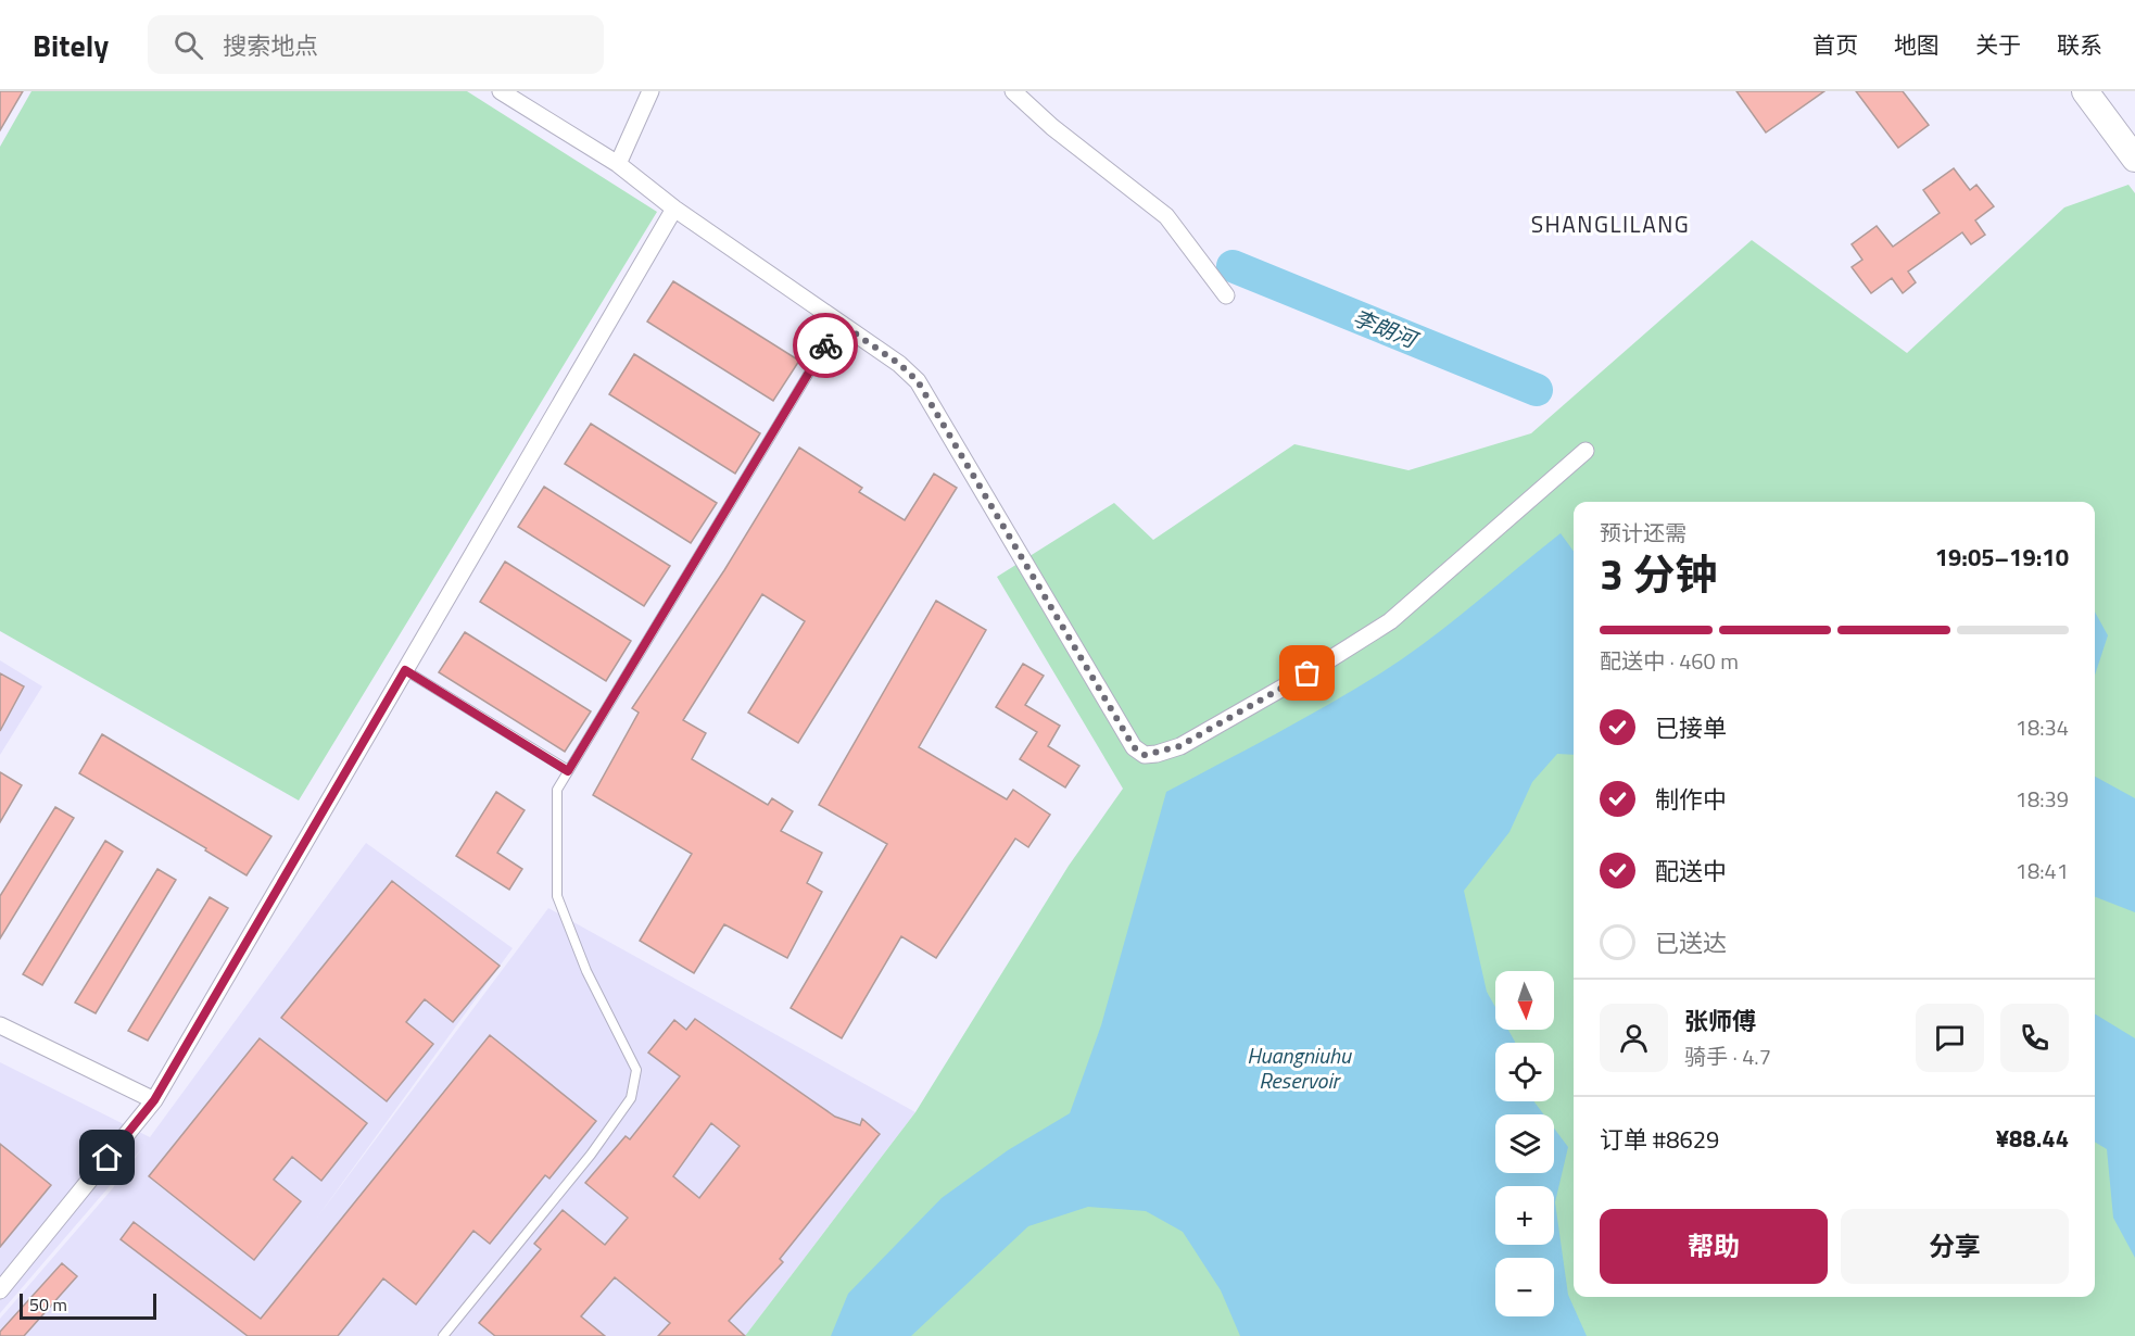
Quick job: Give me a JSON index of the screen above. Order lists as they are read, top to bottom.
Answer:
{
  "districts": ["SHANGLILANG"],
  "water": ["李朗河", "Huangniuhu Reservoir"],
  "scale_bar": "50 m",
  "north": "bottom",
  "page": {
    "header": "Bitely",
    "search": "搜索地点",
    "nav": [
      "首页",
      "地图",
      "关于",
      "联系"
    ],
    "heading": ["3 分钟", "预计还需", "19:05–19:10"],
    "panel": [
      "张师傅",
      "骑手 · 4.7",
      "订单 #8629",
      "¥88.44"
    ],
    "bar": "配送中 · 460 m",
    "list": [
      ["已接单", "18:34"],
      ["制作中", "18:39"],
      ["配送中", "18:41"],
      "已送达"
    ],
    "map_buttons": ["+", "−"],
    "buttons": ["帮助", "分享"],
    "scale": "50 m"
  }
}
